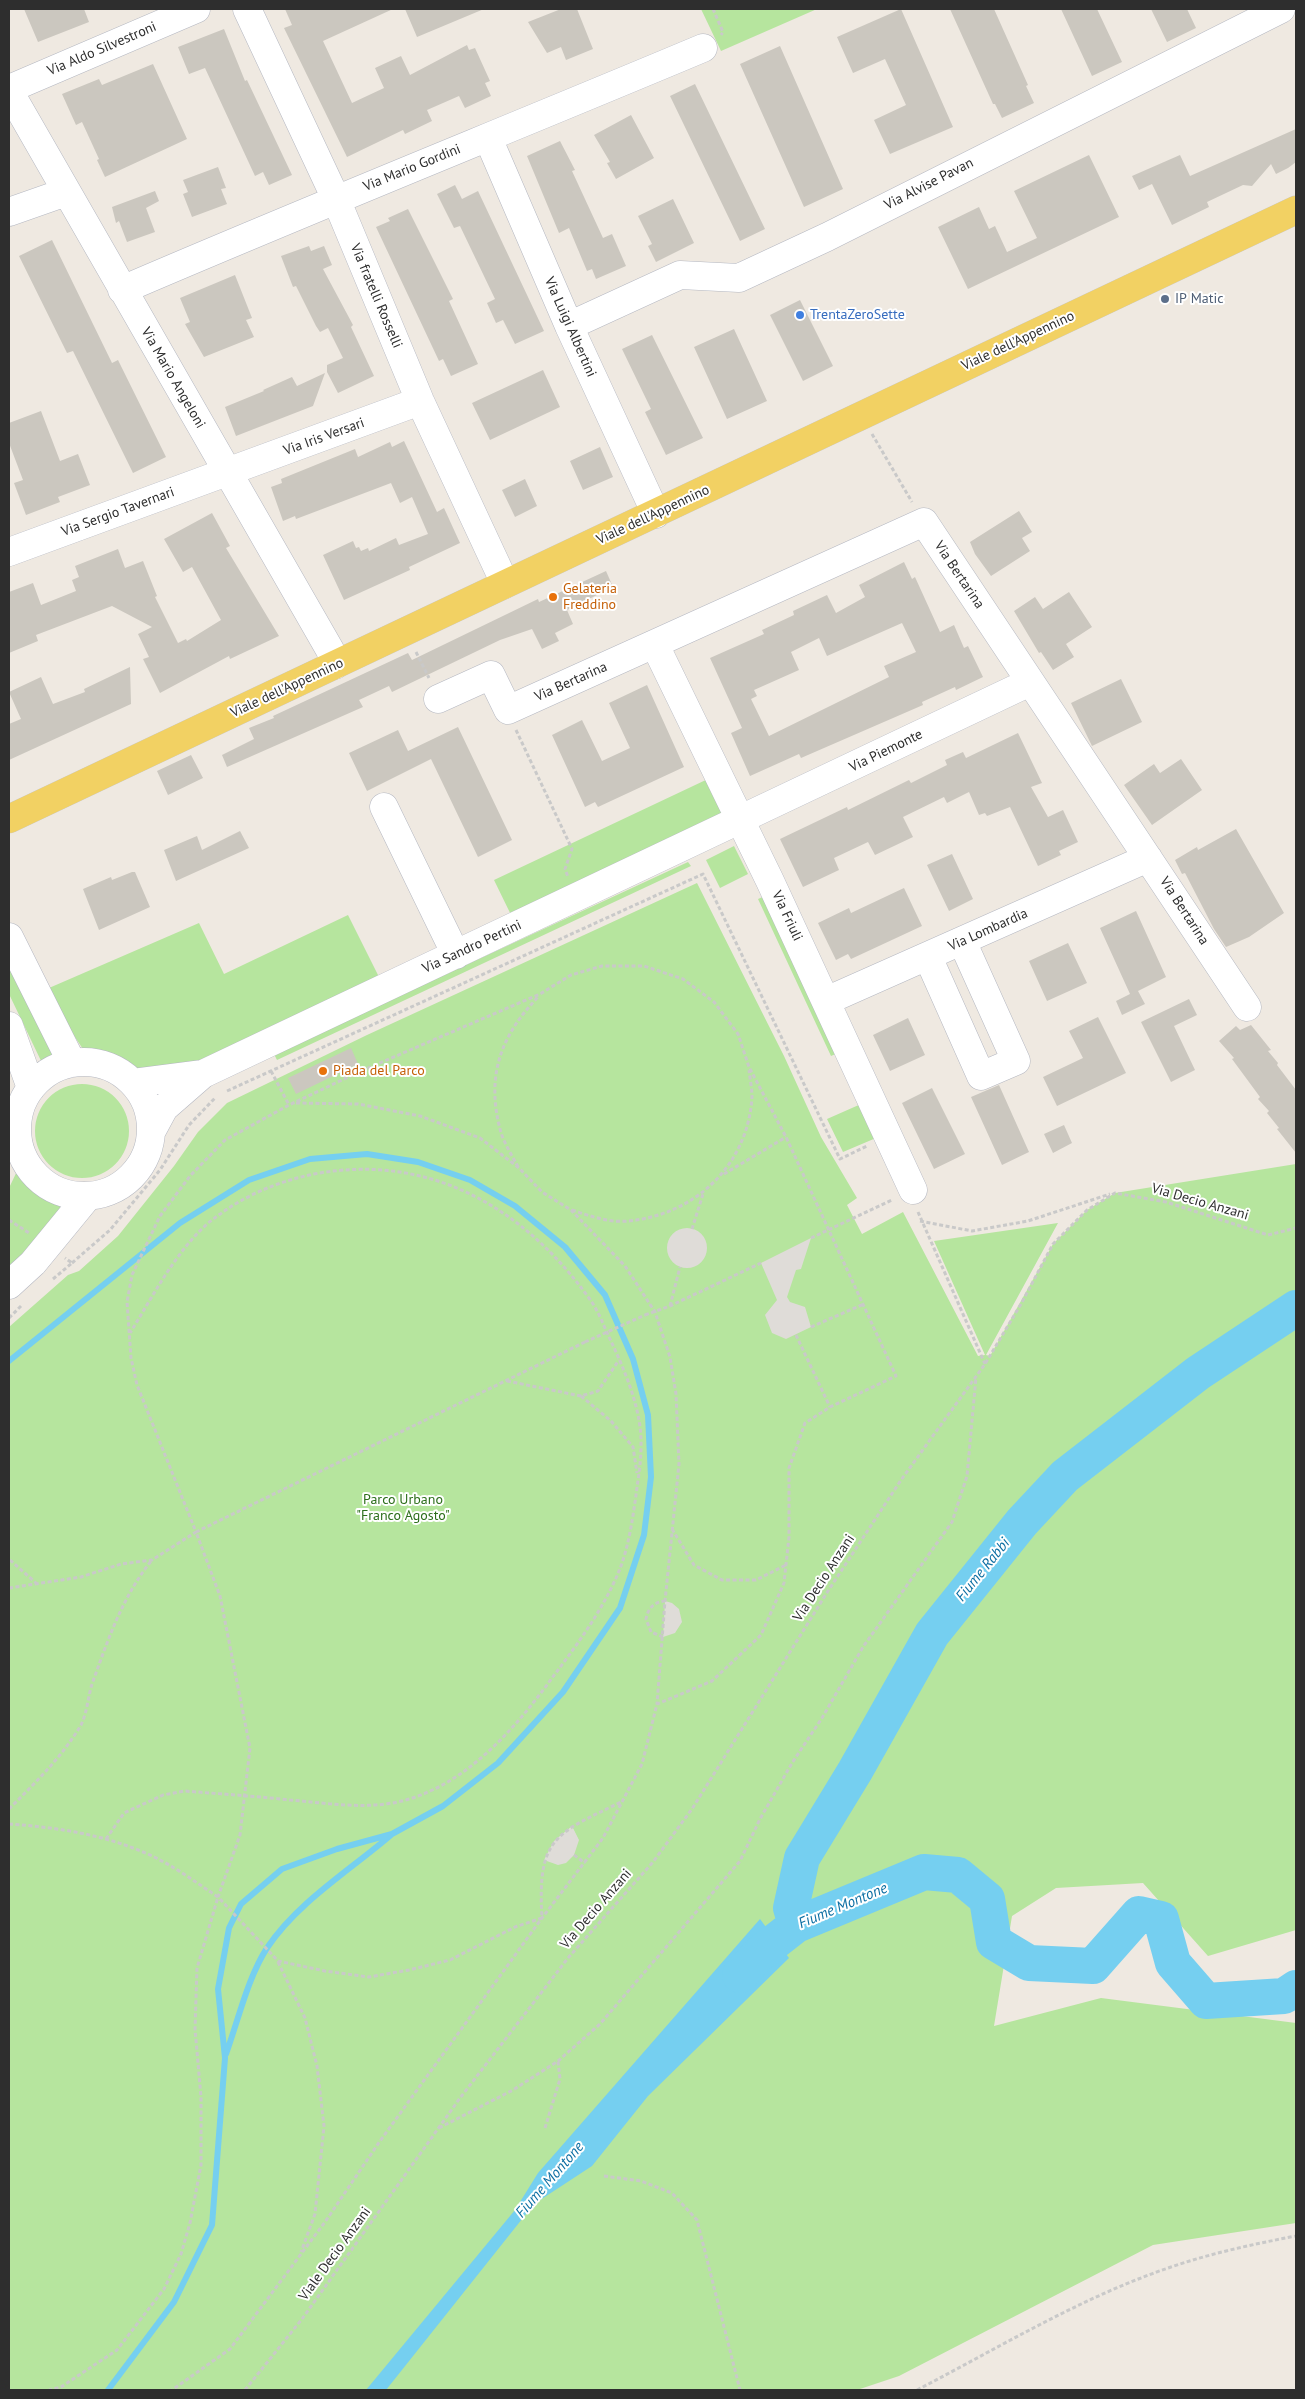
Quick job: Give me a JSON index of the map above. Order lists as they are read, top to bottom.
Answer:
{
  "streets": {
    "main road": ["Viale dell'Appennino"],
    "street": [
      "Via Aldo Silvestroni",
      "Via Mario Gordini",
      "Via Alvise Pavan",
      "Via fratelli Rosselli",
      "Via Luigi Albertini",
      "Via Mario Angeloni",
      "Via Iris Versari",
      "Via Sergio Tavernari",
      "Via Bertarina",
      "Via Piemonte",
      "Via Friuli",
      "Via Lombardia",
      "Via Sandro Pertini"
    ],
    "path": ["Via Decio Anzani", "Viale Decio Anzani"]
  },
  "crossings": [
    ["Via Aldo Silvestroni", "Via Mario Angeloni"],
    ["Via Mario Gordini", "Via fratelli Rosselli"],
    ["Via Mario Gordini", "Via Luigi Albertini"],
    ["Via Mario Gordini", "Via Mario Angeloni"],
    ["Via Alvise Pavan", "Via Luigi Albertini"],
    ["Via fratelli Rosselli", "Viale dell'Appennino"],
    ["Via fratelli Rosselli", "Via Iris Versari"],
    ["Via Luigi Albertini", "Viale dell'Appennino"],
    ["Viale dell'Appennino", "Via Mario Angeloni"],
    ["Via Mario Angeloni", "Via Iris Versari"],
    ["Via Mario Angeloni", "Via Sergio Tavernari"],
    ["Via Iris Versari", "Via Sergio Tavernari"],
    ["Via Bertarina", "Via Piemonte"],
    ["Via Bertarina", "Via Friuli"],
    ["Via Bertarina", "Via Lombardia"],
    ["Via Piemonte", "Via Friuli"],
    ["Via Piemonte", "Via Sandro Pertini"],
    ["Via Friuli", "Via Lombardia"],
    ["Via Friuli", "Via Sandro Pertini"],
    ["Via Decio Anzani", "Viale Decio Anzani"]
  ],
  "water": ["Fiume Rabbi", "Fiume Montone"],
  "parks": ["Parco Urbano \"Franco Agosto\""],
  "places": [
    "IP Matic",
    "TrentaZeroSette",
    "Gelateria Freddino",
    "Piada del Parco"
  ]
}
